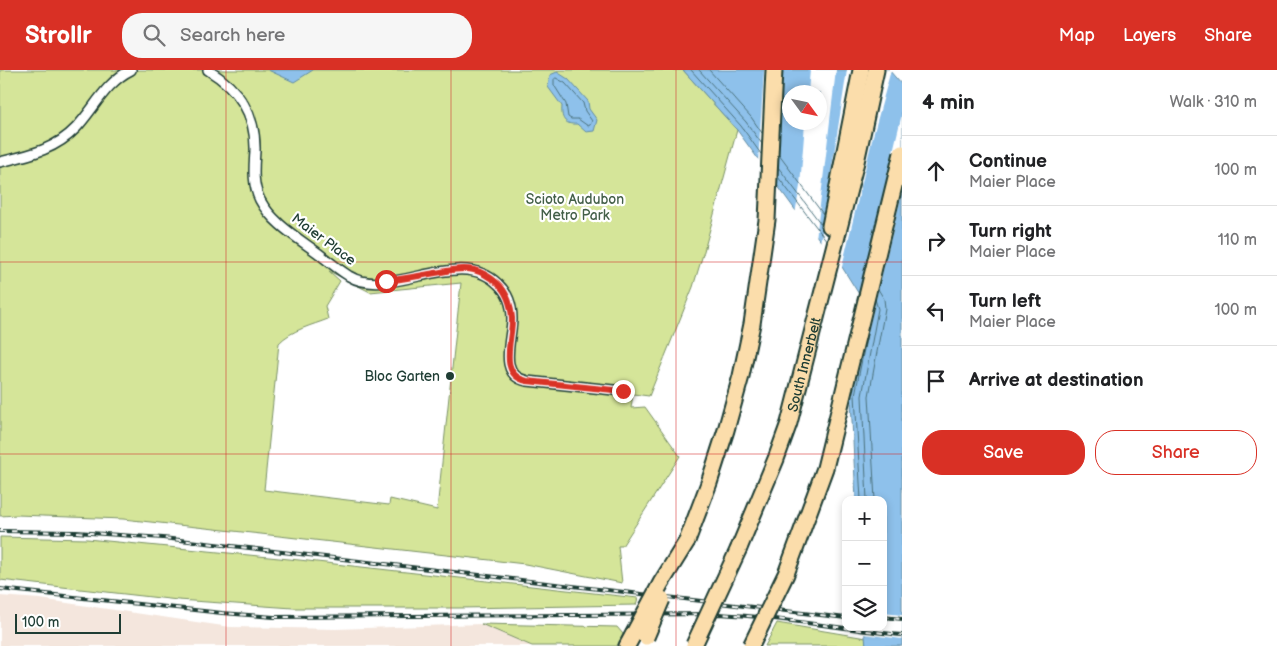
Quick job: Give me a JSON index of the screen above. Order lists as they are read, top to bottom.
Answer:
{
  "streets": {
    "highway": ["South Innerbelt"],
    "street": ["Maier Place"]
  },
  "parks": ["Scioto Audubon Metro Park"],
  "places": ["Bloc Garten"],
  "scale_bar": "100 m",
  "north": "bottom right",
  "page": {
    "header": "Strollr",
    "search": "Search here",
    "nav": ["Map", "Layers", "Share"],
    "heading": ["4 min", "Walk · 310 m"],
    "list": [
      ["Continue", "Maier Place", "100 m"],
      ["Turn right", "Maier Place", "110 m"],
      ["Turn left", "Maier Place", "100 m"],
      "Arrive at destination"
    ],
    "buttons": ["Save", "Share"],
    "map_buttons": ["+", "−"],
    "scale": "100 m"
  }
}
